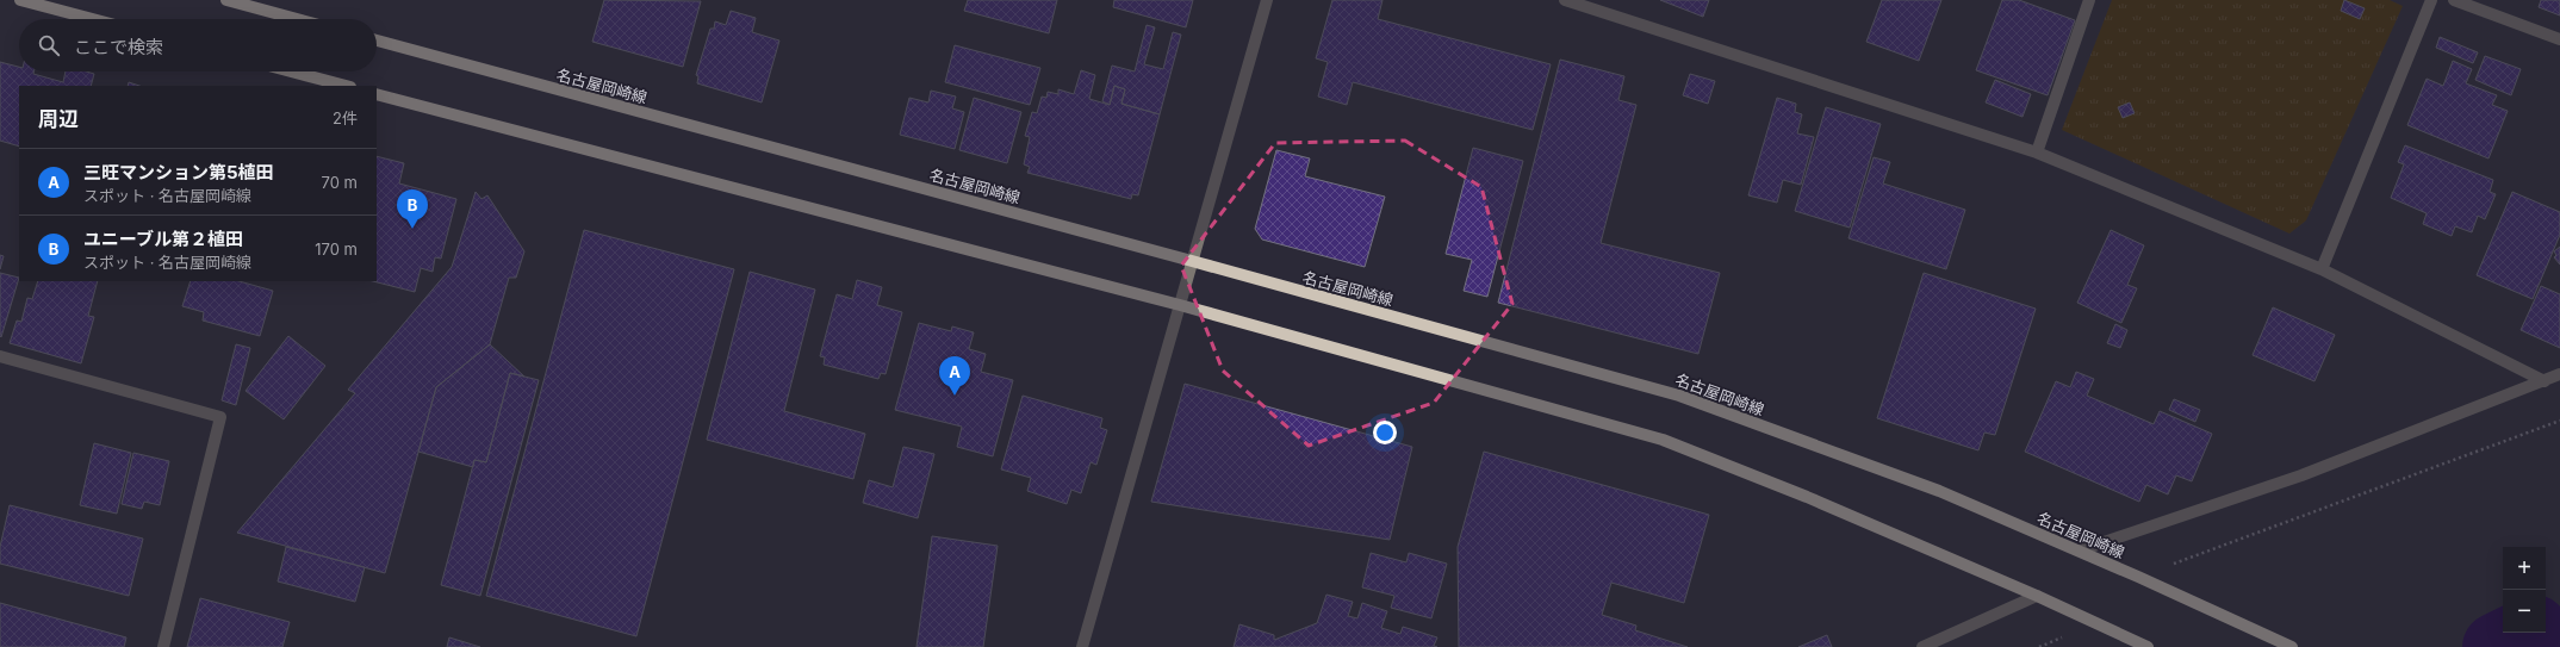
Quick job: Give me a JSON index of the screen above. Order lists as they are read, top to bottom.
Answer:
{
  "streets": {
    "main road": ["名古屋岡崎線"]
  },
  "page": {
    "search": "ここで検索",
    "heading": ["周辺", "2件"],
    "list": [
      {
        "mark": "A",
        "name": "三旺マンション第5植田",
        "note": "スポット · 名古屋岡崎線",
        "value": "70 m"
      },
      {
        "mark": "B",
        "name": "ユニーブル第２植田",
        "note": "スポット · 名古屋岡崎線",
        "value": "170 m"
      }
    ],
    "pins": ["B", "A"],
    "map_buttons": ["+", "−"]
  }
}
